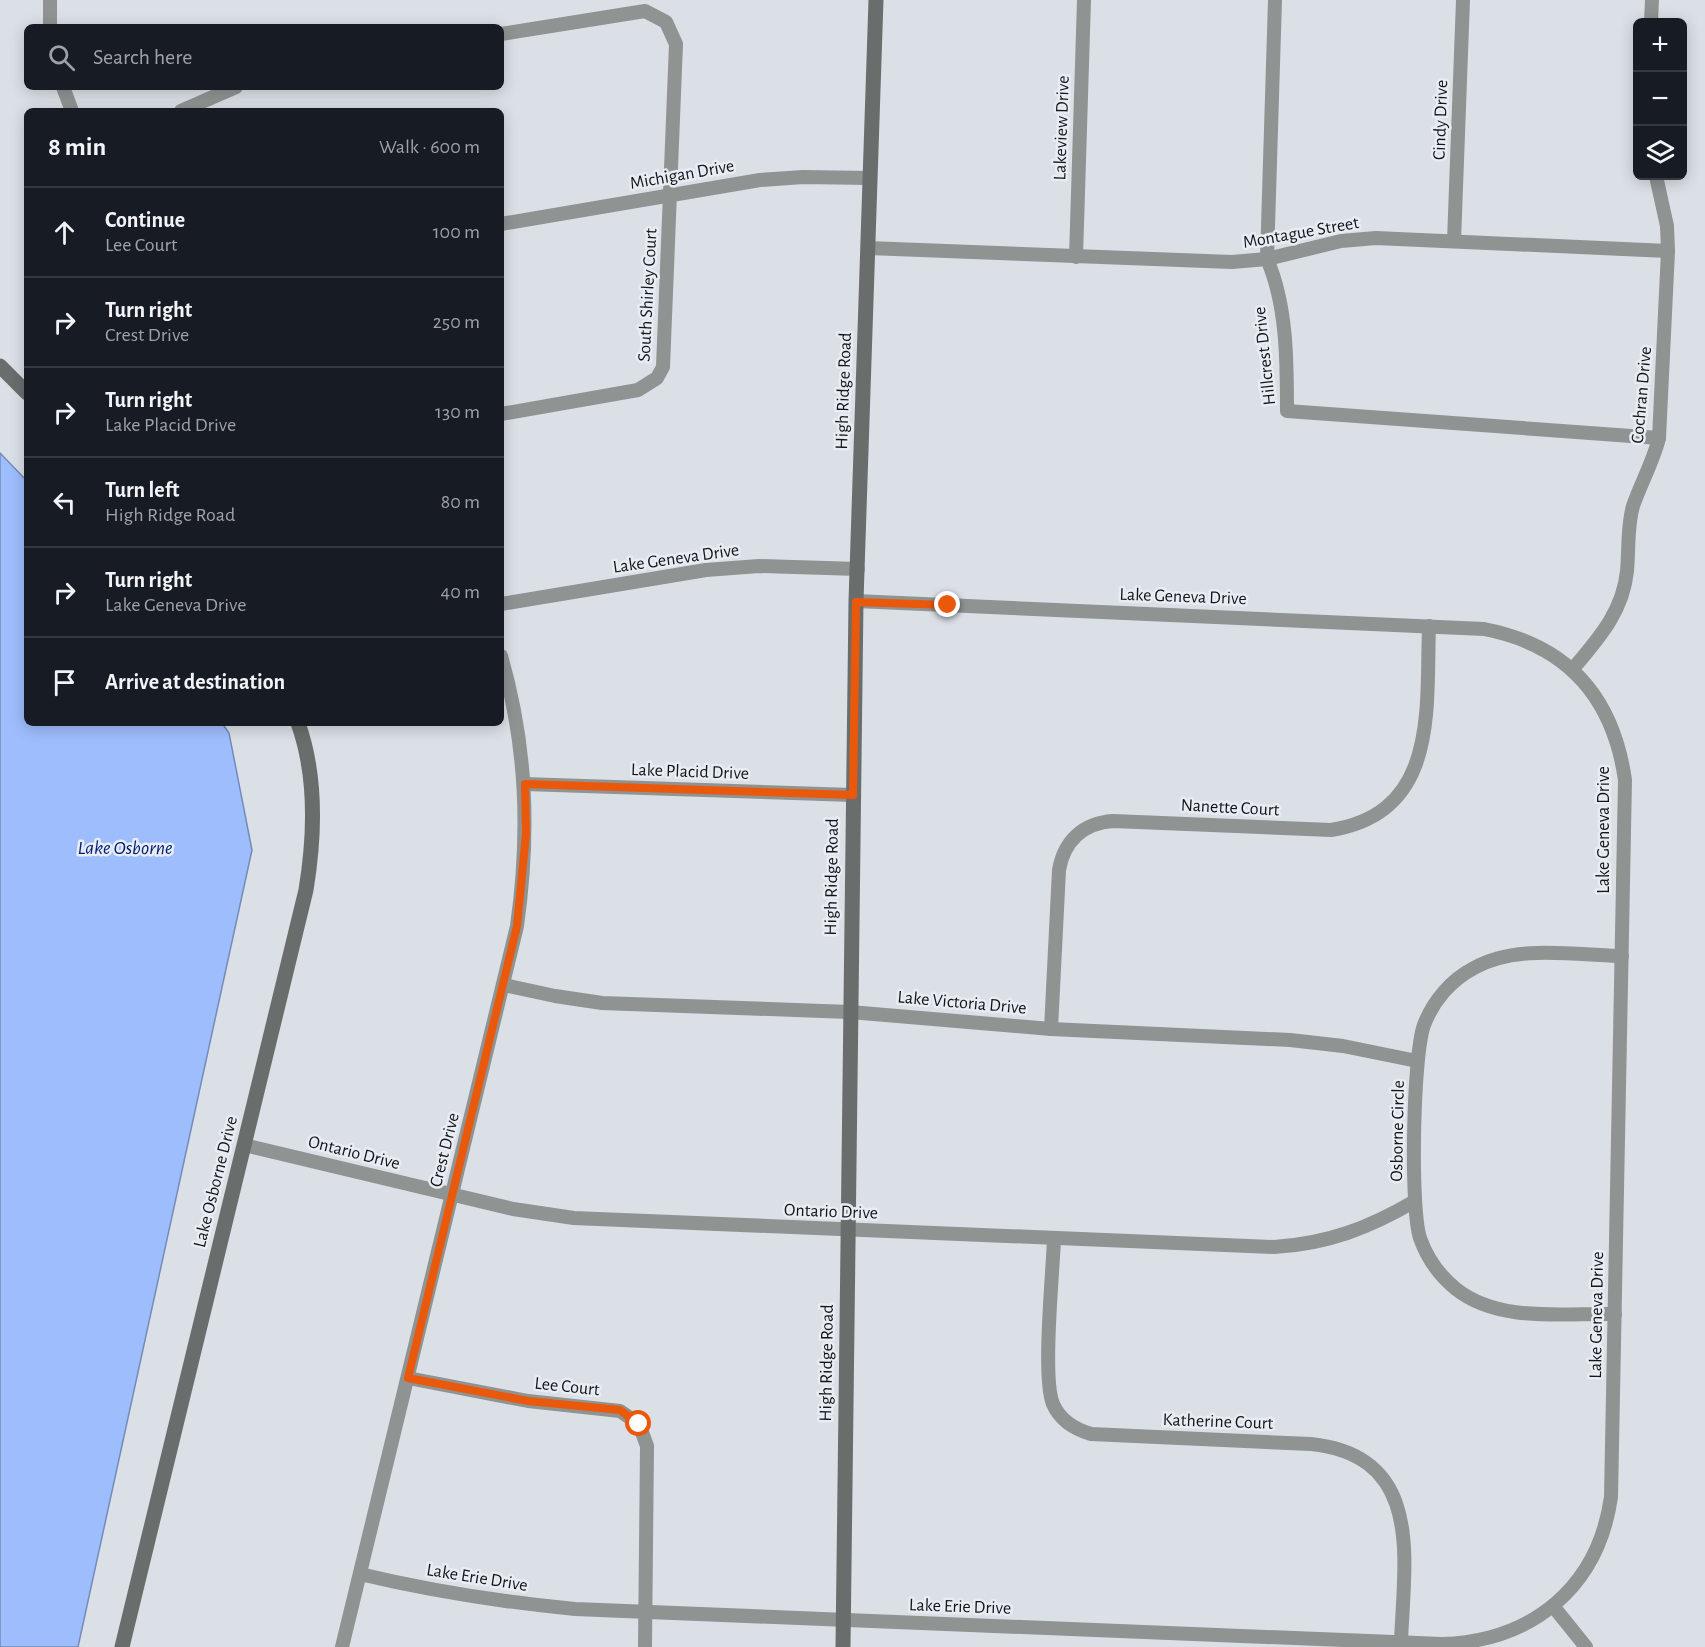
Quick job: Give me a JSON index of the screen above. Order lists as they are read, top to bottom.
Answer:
{
  "streets": {
    "street": [
      "Cindy Drive",
      "Lakeview Drive",
      "Michigan Drive",
      "Montague Street",
      "South Shirley Court",
      "Hillcrest Drive",
      "High Ridge Road",
      "Cochran Drive",
      "Lake Geneva Drive",
      "Lake Placid Drive",
      "Nanette Court",
      "Lake Victoria Drive",
      "Osborne Circle",
      "Crest Drive",
      "Ontario Drive",
      "Lake Osborne Drive",
      "Lee Court",
      "Katherine Court",
      "Lake Erie Drive"
    ]
  },
  "crossings": [
    ["Cindy Drive", "Montague Street"],
    ["Lakeview Drive", "Montague Street"],
    ["Michigan Drive", "South Shirley Court"],
    ["Michigan Drive", "High Ridge Road"],
    ["Montague Street", "Hillcrest Drive"],
    ["Montague Street", "High Ridge Road"],
    ["Montague Street", "Cochran Drive"],
    ["Hillcrest Drive", "Cochran Drive"],
    ["High Ridge Road", "Lake Geneva Drive"],
    ["High Ridge Road", "Lake Placid Drive"],
    ["High Ridge Road", "Lake Victoria Drive"],
    ["High Ridge Road", "Ontario Drive"],
    ["High Ridge Road", "Lake Erie Drive"],
    ["Cochran Drive", "Lake Geneva Drive"],
    ["Lake Geneva Drive", "Nanette Court"],
    ["Lake Geneva Drive", "Osborne Circle"],
    ["Lake Geneva Drive", "Lake Erie Drive"],
    ["Lake Placid Drive", "Crest Drive"],
    ["Nanette Court", "Lake Victoria Drive"],
    ["Lake Victoria Drive", "Osborne Circle"],
    ["Lake Victoria Drive", "Crest Drive"],
    ["Osborne Circle", "Ontario Drive"],
    ["Crest Drive", "Ontario Drive"],
    ["Crest Drive", "Lee Court"],
    ["Crest Drive", "Lake Erie Drive"],
    ["Ontario Drive", "Lake Osborne Drive"],
    ["Ontario Drive", "Katherine Court"],
    ["Lee Court", "Lake Erie Drive"],
    ["Katherine Court", "Lake Erie Drive"]
  ],
  "water": ["Lake Osborne"],
  "page": {
    "map_buttons": ["+", "−"],
    "search": "Search here",
    "heading": ["8 min", "Walk · 600 m"],
    "list": [
      ["Continue", "Lee Court", "100 m"],
      ["Turn right", "Crest Drive", "250 m"],
      ["Turn right", "Lake Placid Drive", "130 m"],
      ["Turn left", "High Ridge Road", "80 m"],
      ["Turn right", "Lake Geneva Drive", "40 m"],
      "Arrive at destination"
    ]
  }
}
